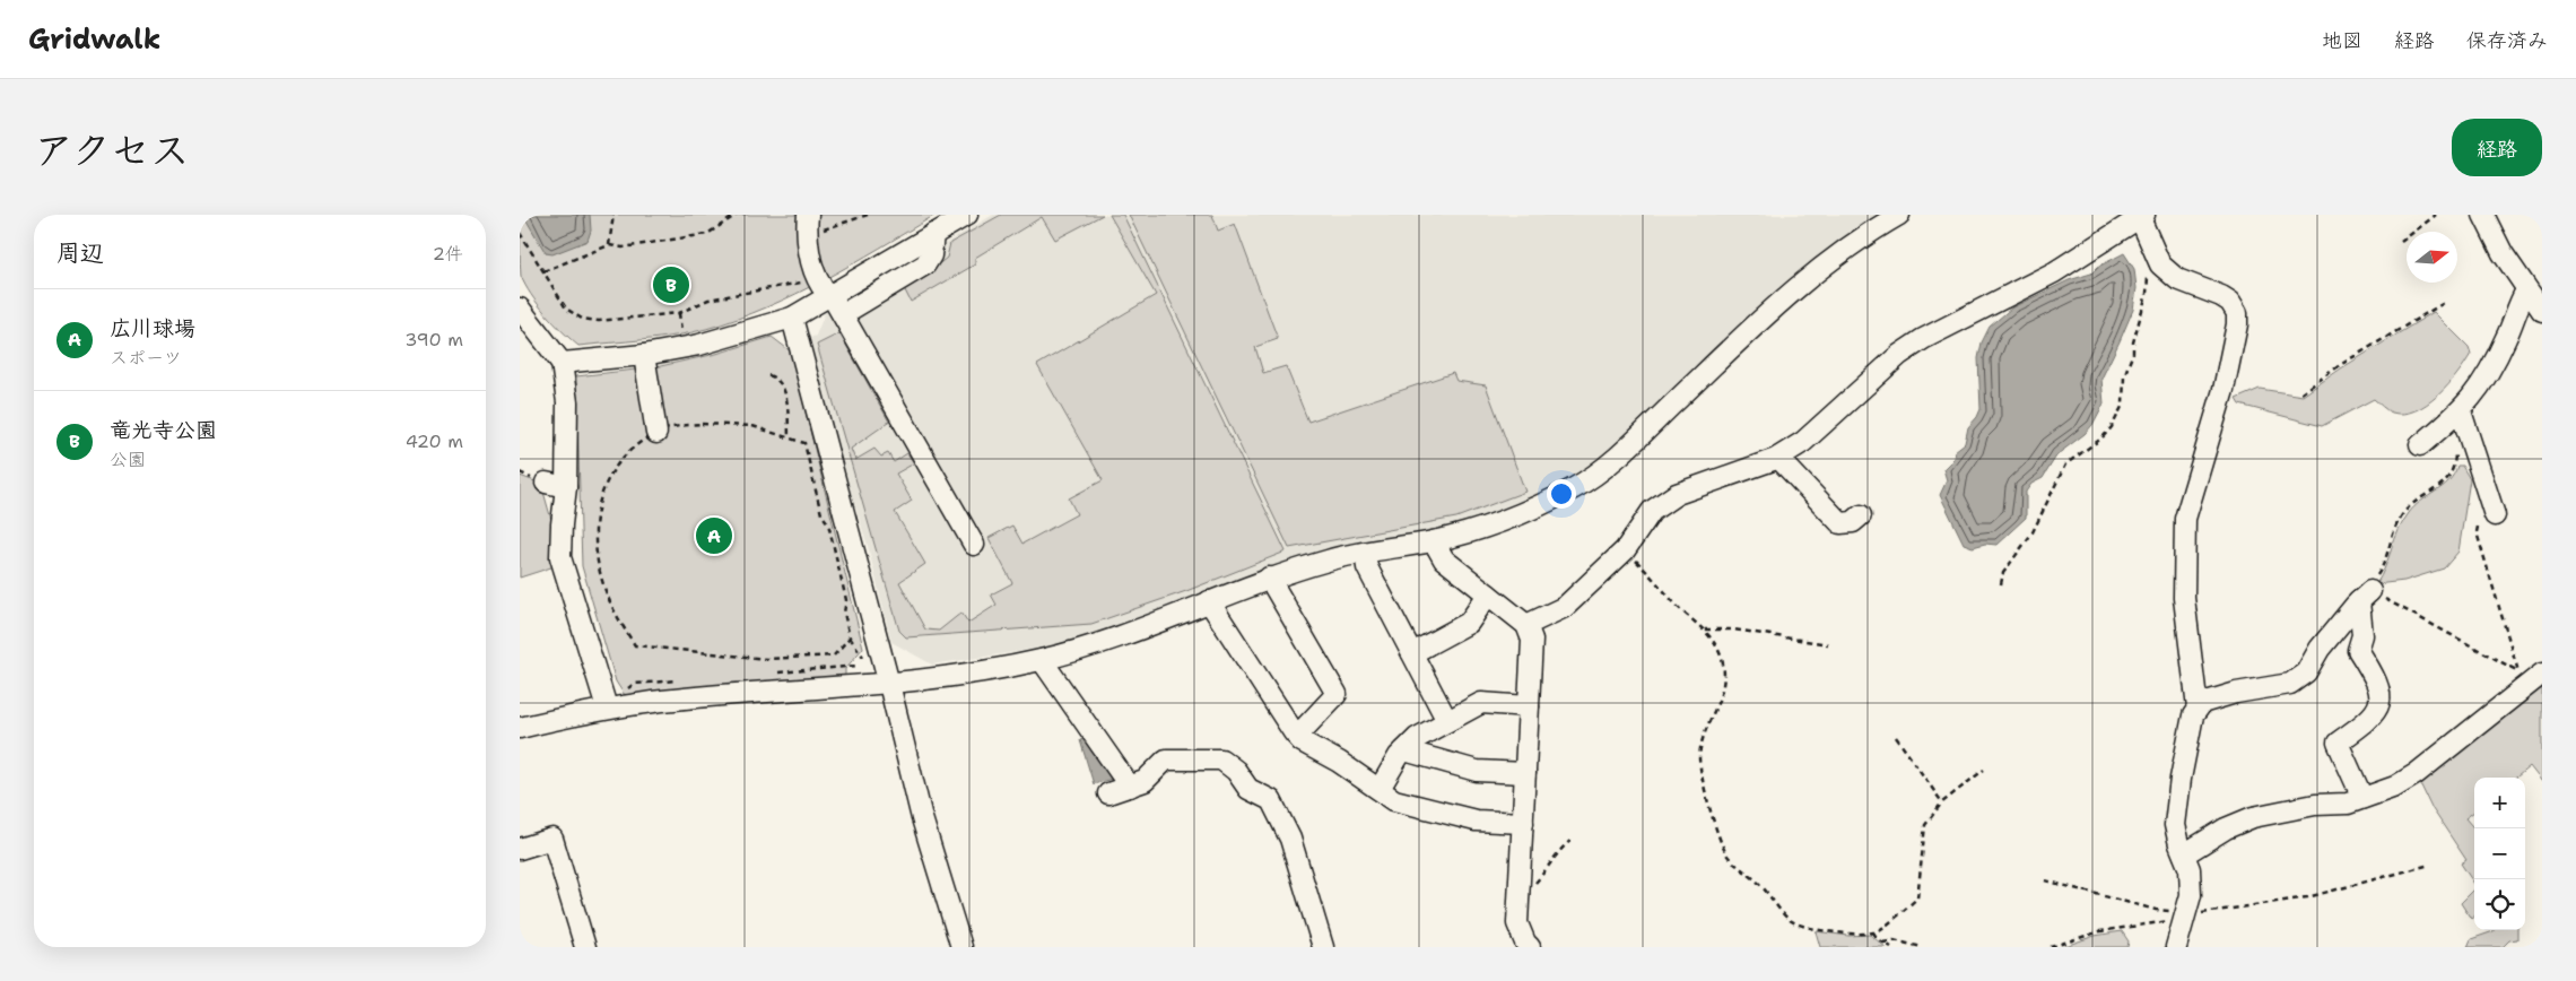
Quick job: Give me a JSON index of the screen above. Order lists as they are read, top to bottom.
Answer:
{
  "north": "right",
  "page": {
    "header": "Gridwalk",
    "nav": ["地図", "経路", "保存済み"],
    "title": "アクセス",
    "buttons": "経路",
    "heading": ["周辺", "2件"],
    "pins": ["B", "A"],
    "list": [
      {
        "mark": "A",
        "name": "広川球場",
        "note": "スポーツ",
        "value": "390 m"
      },
      {
        "mark": "B",
        "name": "竜光寺公園",
        "note": "公園",
        "value": "420 m"
      }
    ],
    "map_buttons": ["+", "−"]
  }
}
